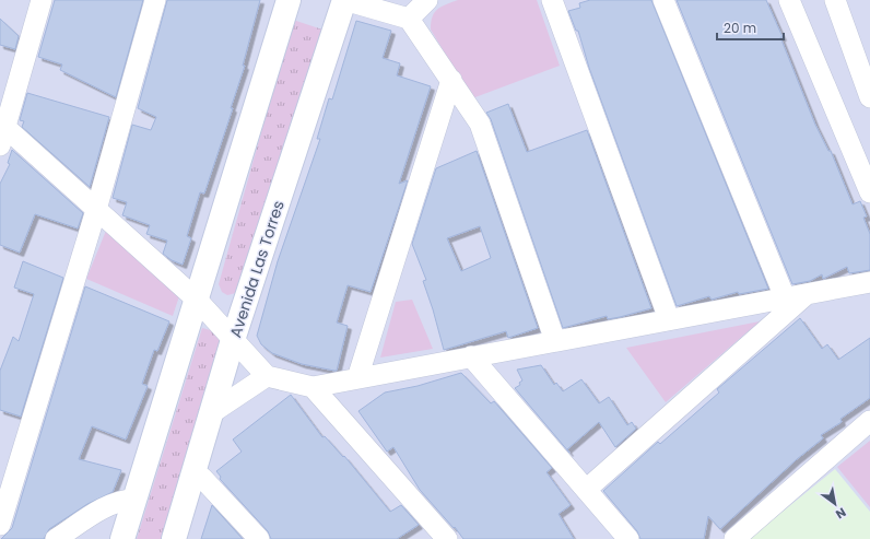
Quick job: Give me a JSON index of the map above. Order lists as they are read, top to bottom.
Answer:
{
  "streets": {
    "street": ["Avenida Las Torres"]
  },
  "scale_bar": "20 m",
  "north": "bottom right"
}
